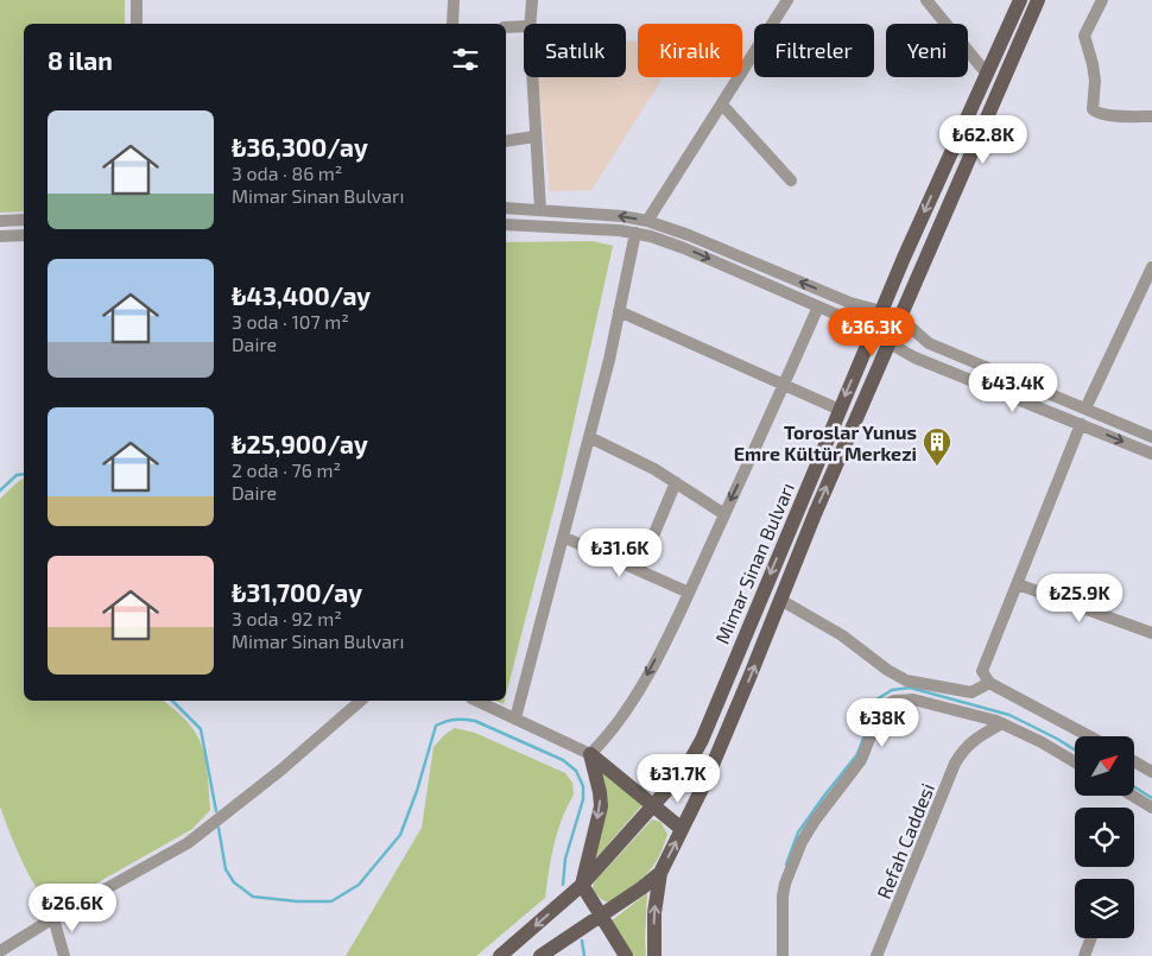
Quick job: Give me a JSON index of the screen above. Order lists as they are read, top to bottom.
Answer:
{
  "streets": {
    "main road": ["Mimar Sinan Bulvarı"],
    "street": ["Refah Caddesi"]
  },
  "places": {
    "building": ["Toroslar Yunus Emre Kültür Merkezi"]
  },
  "north": "top right",
  "page": {
    "chip": [
      "Satılık",
      "Kiralık",
      "Filtreler",
      "Yeni"
    ],
    "heading": "8 ilan",
    "list": [
      {
        "name": "₺36,300/ay",
        "note": "3 oda · 86 m² · Mimar Sinan Bulvarı"
      },
      {
        "name": "₺43,400/ay",
        "note": "3 oda · 107 m² · Daire"
      },
      {
        "name": "₺25,900/ay",
        "note": "2 oda · 76 m² · Daire"
      },
      {
        "name": "₺31,700/ay",
        "note": "3 oda · 92 m² · Mimar Sinan Bulvarı"
      }
    ],
    "price": [
      "₺62.8K",
      "₺36.3K",
      "₺43.4K",
      "₺31.6K",
      "₺25.9K",
      "₺38K",
      "₺31.7K",
      "₺26.6K"
    ]
  }
}
